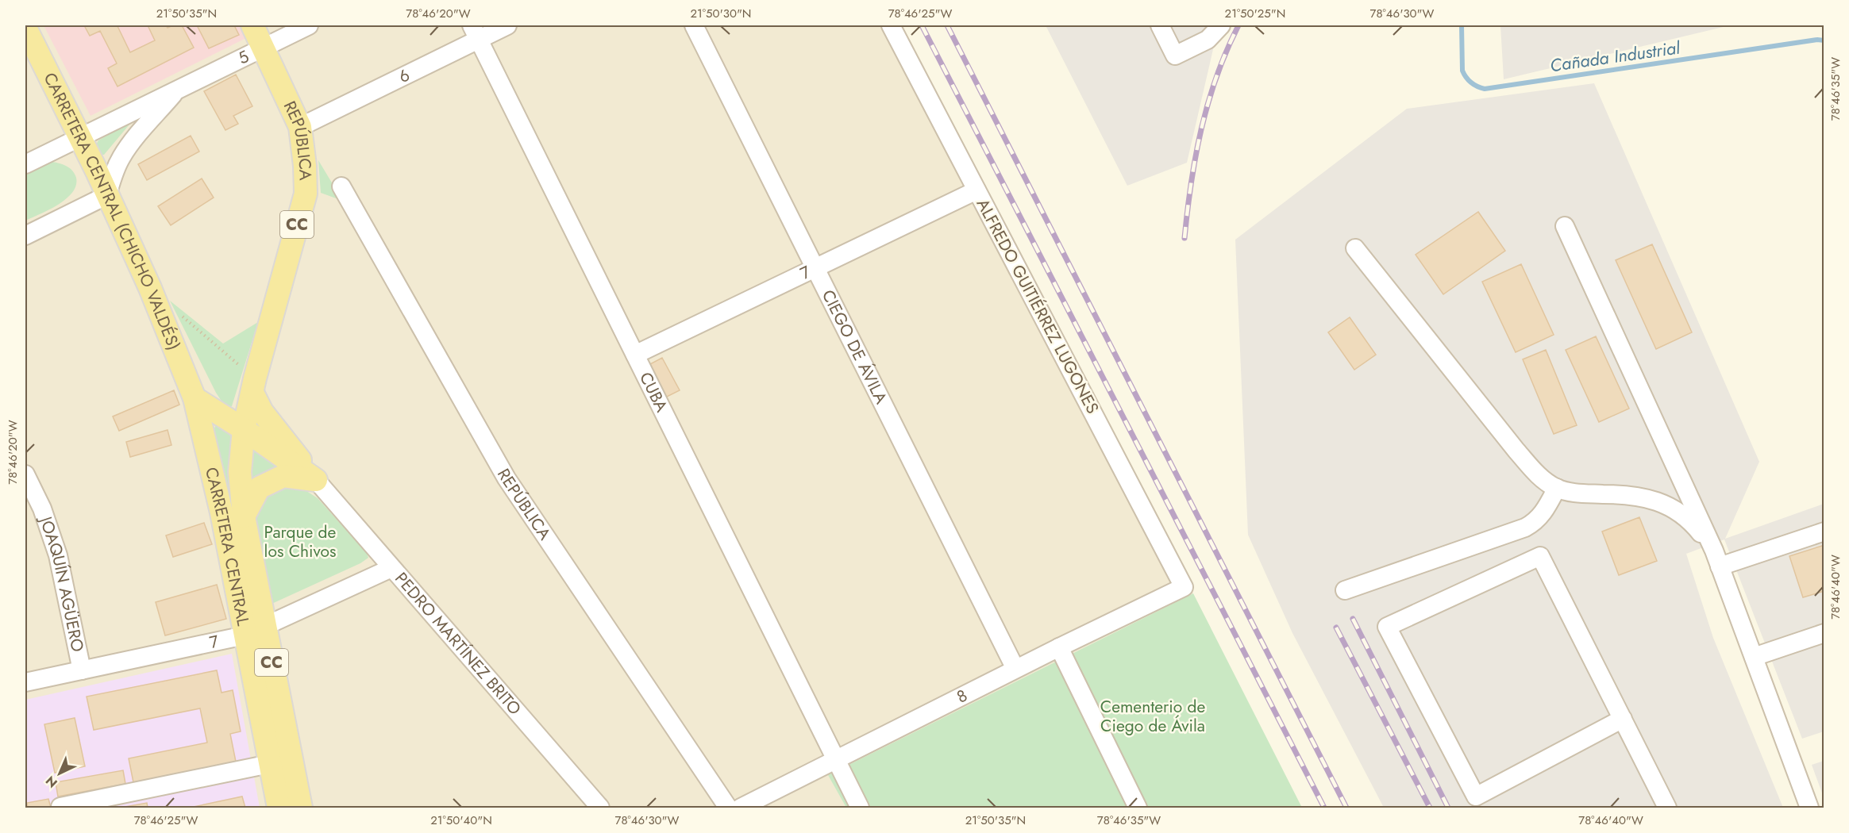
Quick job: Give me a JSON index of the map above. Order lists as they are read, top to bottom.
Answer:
{
  "streets": {
    "main road": [
      "REPÚBLICA",
      "CARRETERA CENTRAL (CHICHO VALDÉS)",
      "CC",
      "CARRETERA CENTRAL"
    ],
    "street": [
      "5",
      "6",
      "7",
      "ALFREDO GUITIÉRREZ LUGONES",
      "CIEGO DE ÁVILA",
      "CUBA",
      "JOAQUÍN AGÜERO",
      "PEDRO MARTÍNEZ BRITO",
      "8"
    ]
  },
  "crossings": [
    ["5", "REPÚBLICA"],
    ["5", "CARRETERA CENTRAL (CHICHO VALDÉS)"],
    ["6", "REPÚBLICA"],
    ["6", "CUBA"],
    ["REPÚBLICA", "CARRETERA CENTRAL"],
    ["CARRETERA CENTRAL (CHICHO VALDÉS)", "CARRETERA CENTRAL"],
    ["7", "ALFREDO GUITIÉRREZ LUGONES"],
    ["7", "CIEGO DE ÁVILA"],
    ["7", "CUBA"],
    ["7", "CARRETERA CENTRAL"],
    ["7", "JOAQUÍN AGÜERO"],
    ["7", "PEDRO MARTÍNEZ BRITO"],
    ["ALFREDO GUITIÉRREZ LUGONES", "8"],
    ["CIEGO DE ÁVILA", "8"],
    ["CUBA", "8"]
  ],
  "water": ["Cañada Industrial"],
  "parks": ["Parque de los Chivos", "Cementerio de Ciego de Ávila"],
  "north": "bottom left",
  "coordinates": [
    "21°50'35\"N",
    "78°46'20\"W",
    "21°50'30\"N",
    "78°46'25\"W",
    "21°50'25\"N",
    "78°46'30\"W",
    "78°46'35\"W",
    "78°46'40\"W",
    "21°50'40\"N"
  ]
}
